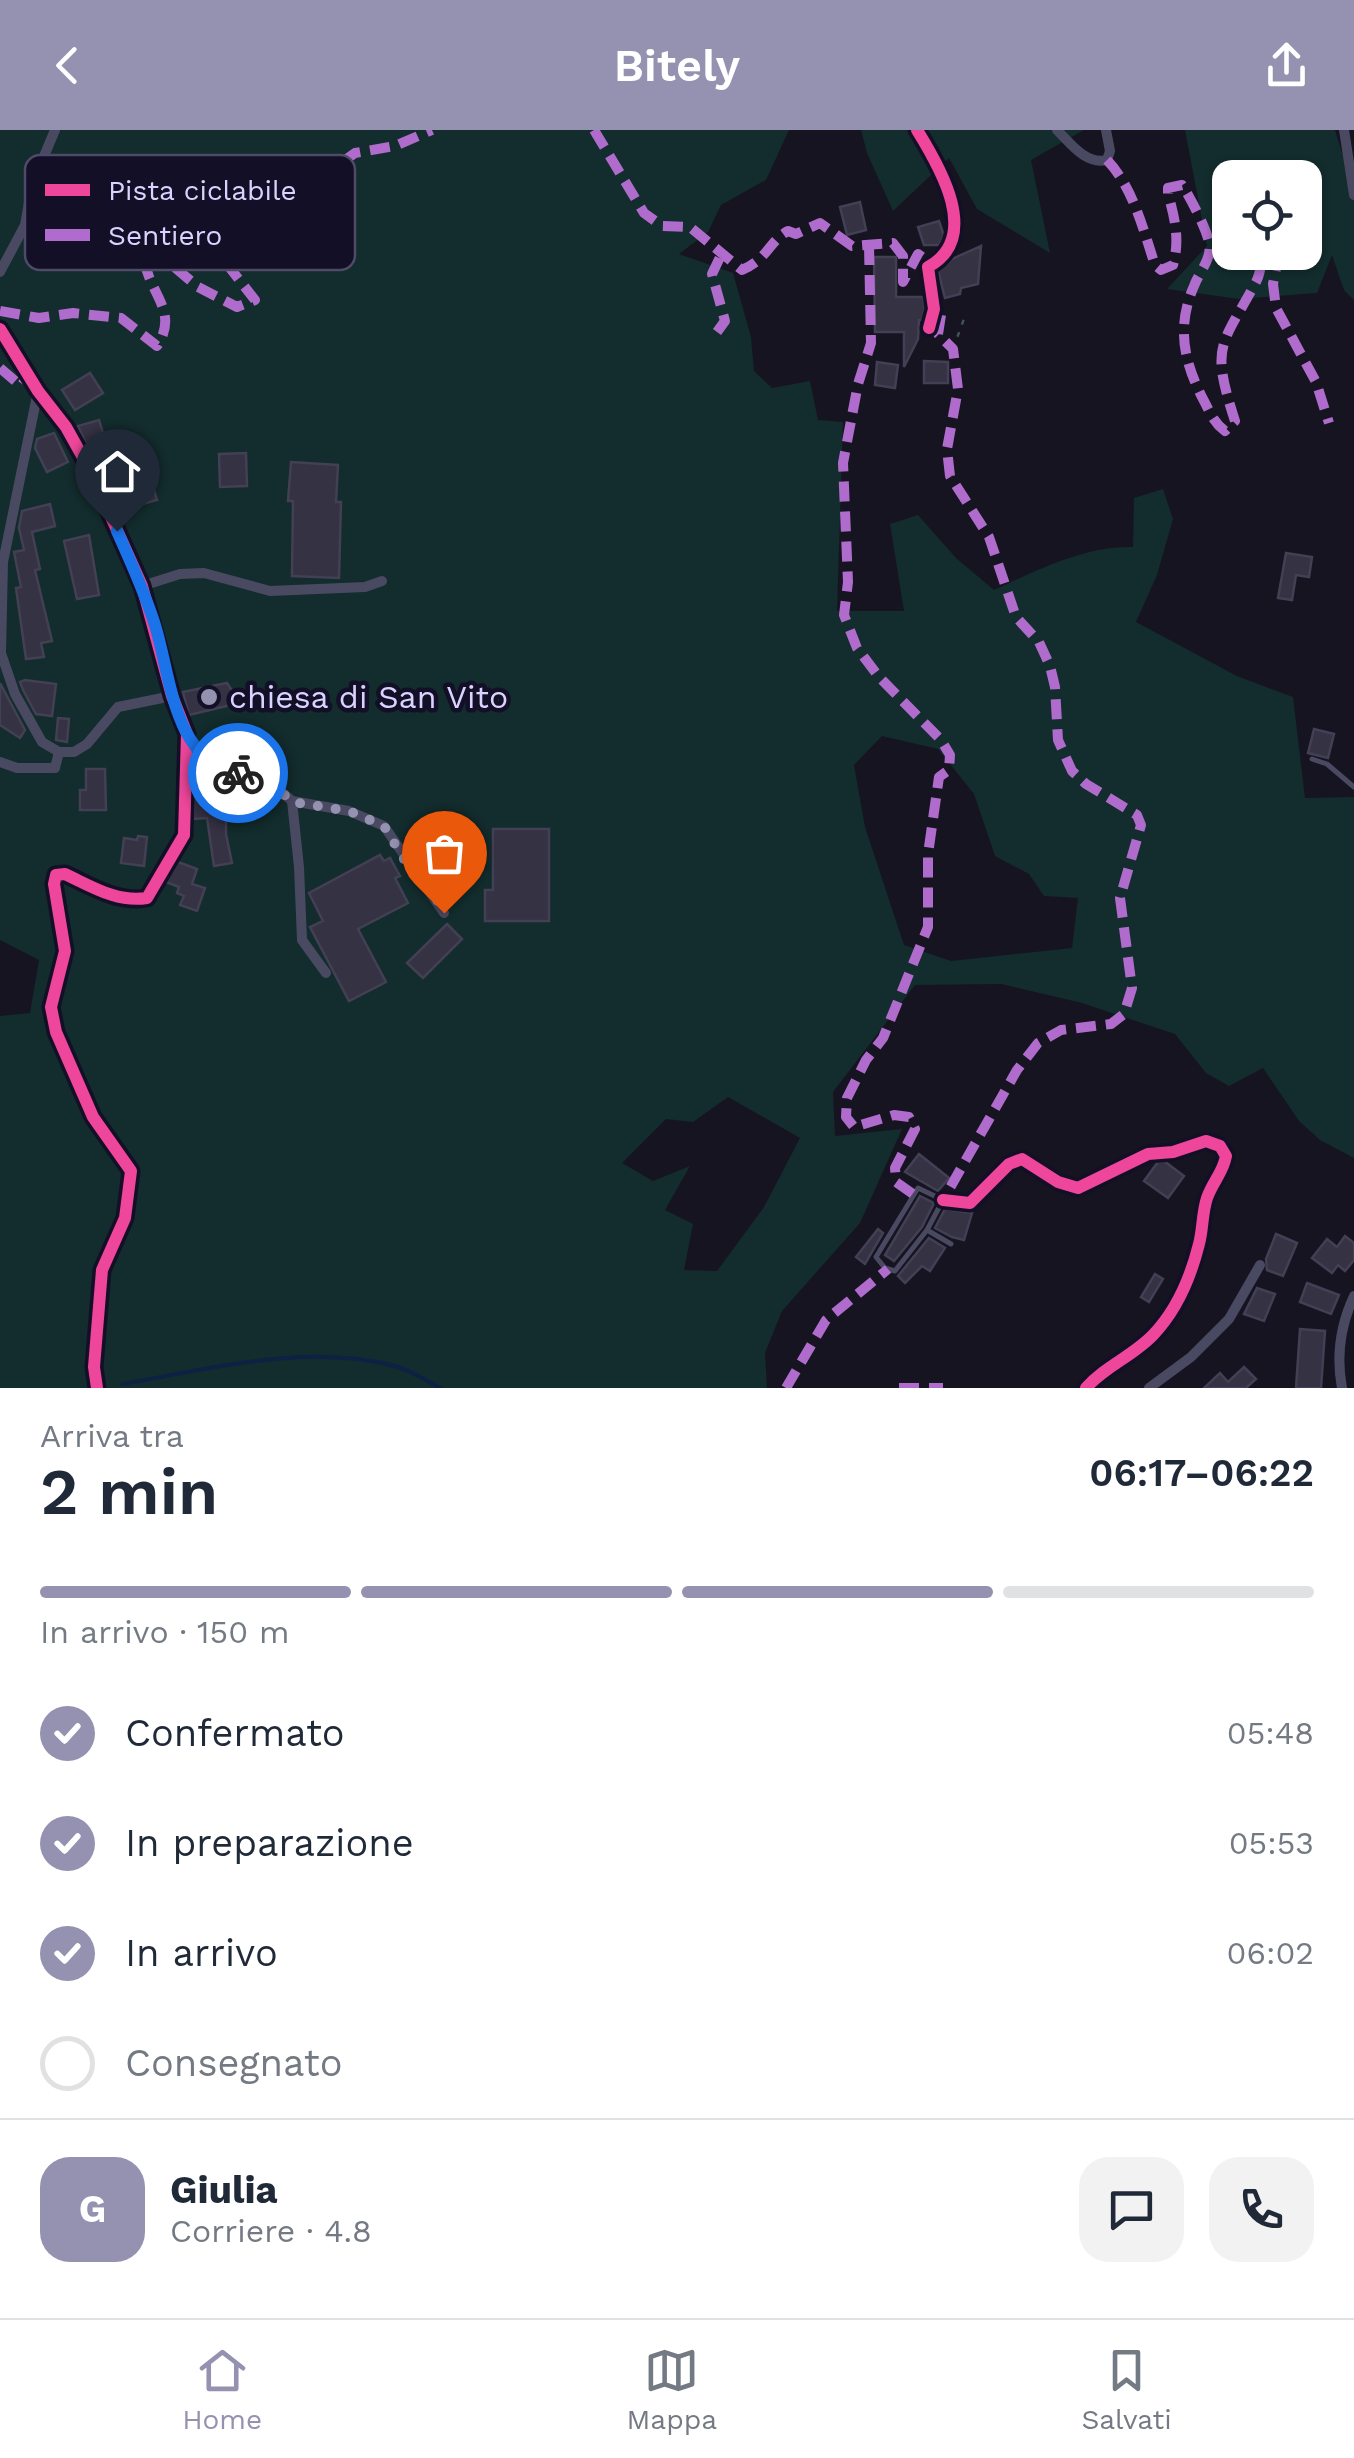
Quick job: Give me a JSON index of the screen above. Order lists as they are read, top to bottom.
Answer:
{
  "places": ["chiesa di San Vito"],
  "legend": ["Pista ciclabile", "Sentiero"],
  "page": {
    "header": "Bitely",
    "heading": ["2 min", "Arriva tra", "06:17–06:22"],
    "panel": ["Giulia", "Corriere · 4.8"],
    "bar": "In arrivo · 150 m",
    "list": [
      ["Confermato", "05:48"],
      ["In preparazione", "05:53"],
      ["In arrivo", "06:02"],
      "Consegnato"
    ],
    "round": "G",
    "tabs": ["Home", "Mappa", "Salvati"]
  }
}
